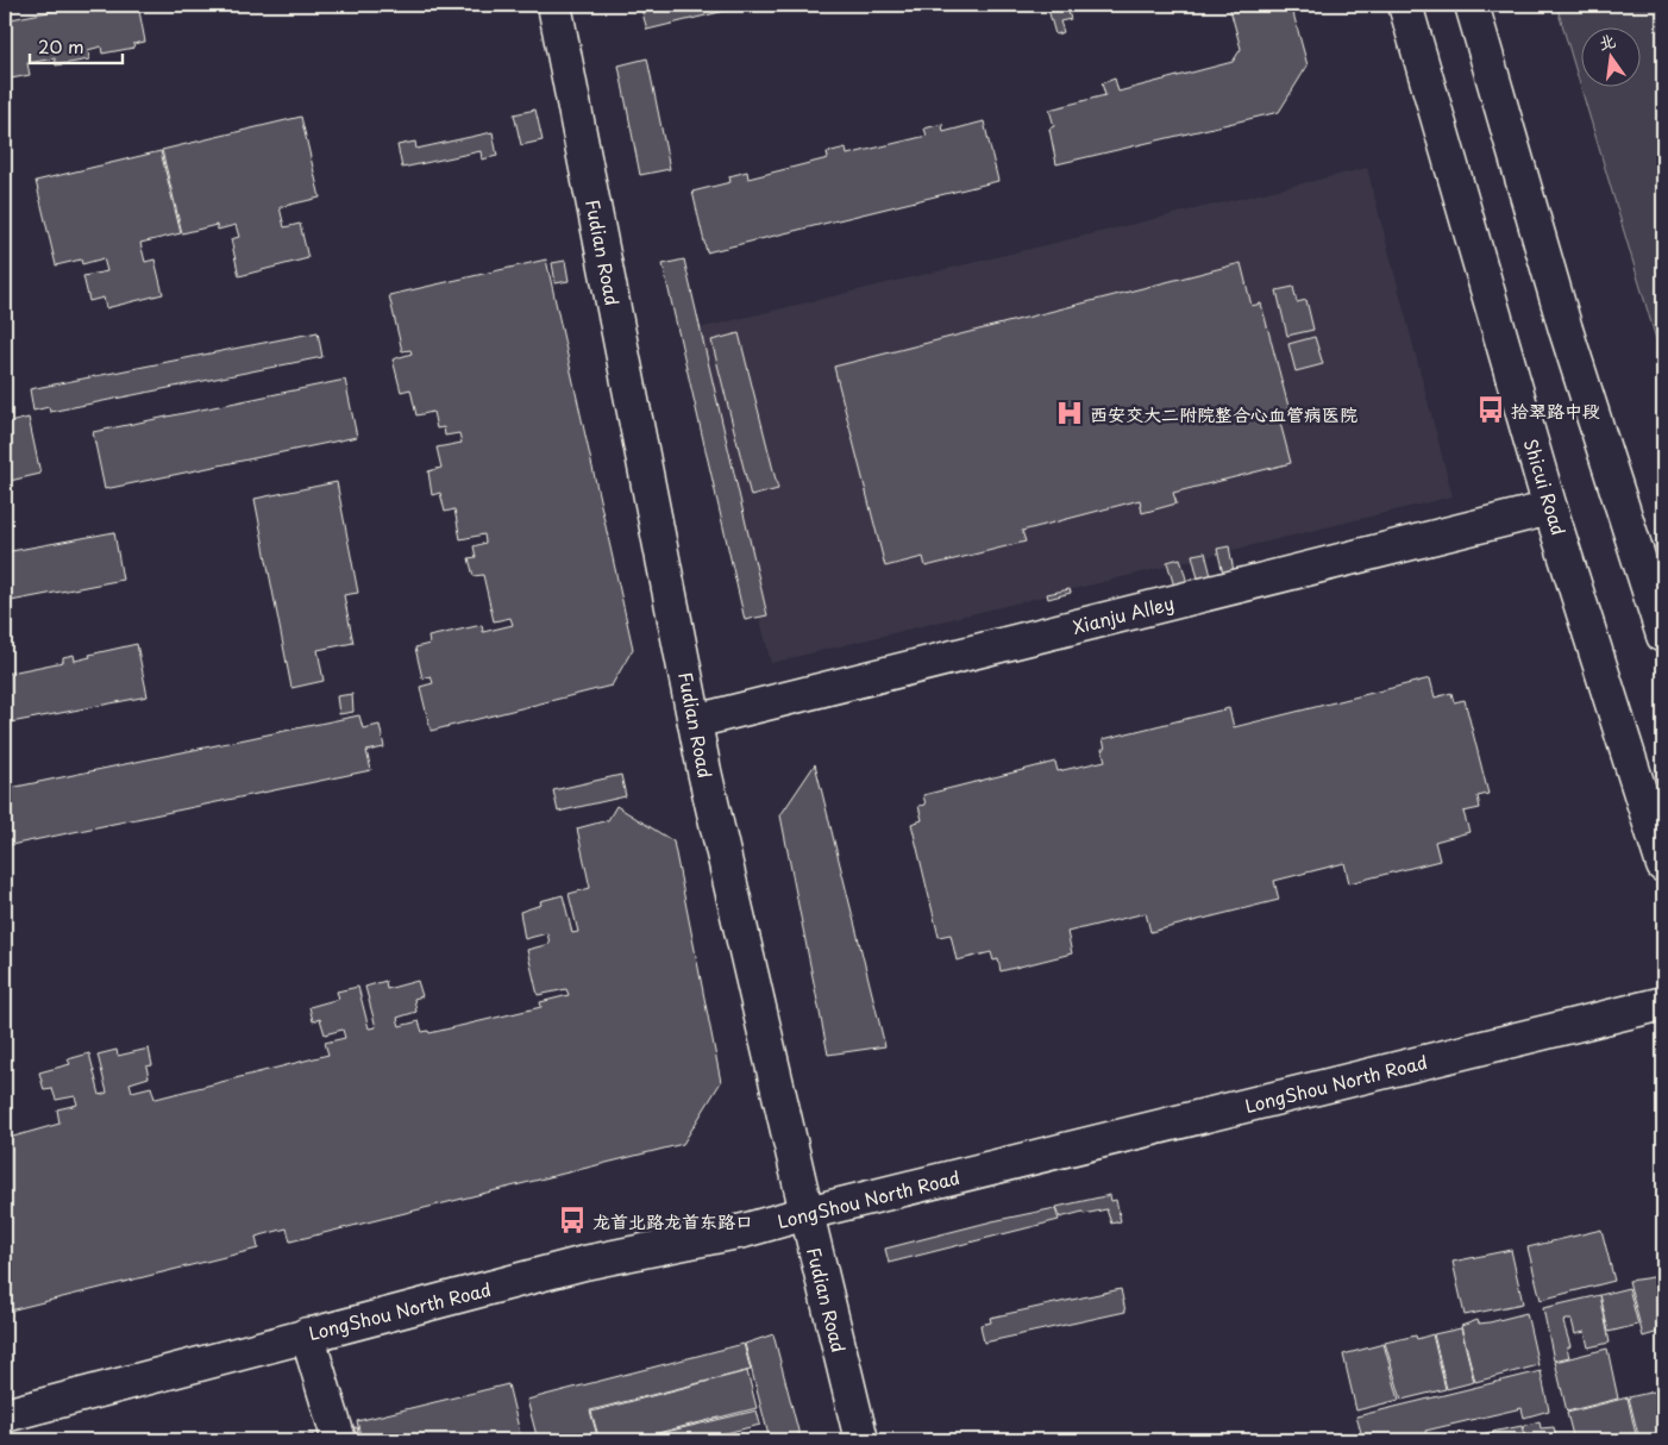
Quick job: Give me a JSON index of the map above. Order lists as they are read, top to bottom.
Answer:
{
  "streets": {
    "street": [
      "Fudian Road",
      "Shicui Road",
      "Xianju Alley",
      "LongShou North Road"
    ]
  },
  "crossings": [
    ["Fudian Road", "Xianju Alley"],
    ["Fudian Road", "LongShou North Road"],
    ["Shicui Road", "Xianju Alley"]
  ],
  "places": {
    "bus stop": ["拾翠路中段", "龙首北路龙首东路口"],
    "hospital": ["西安交大二附院整合心血管病医院"]
  },
  "scale_bar": "20 m",
  "north": "top"
}
